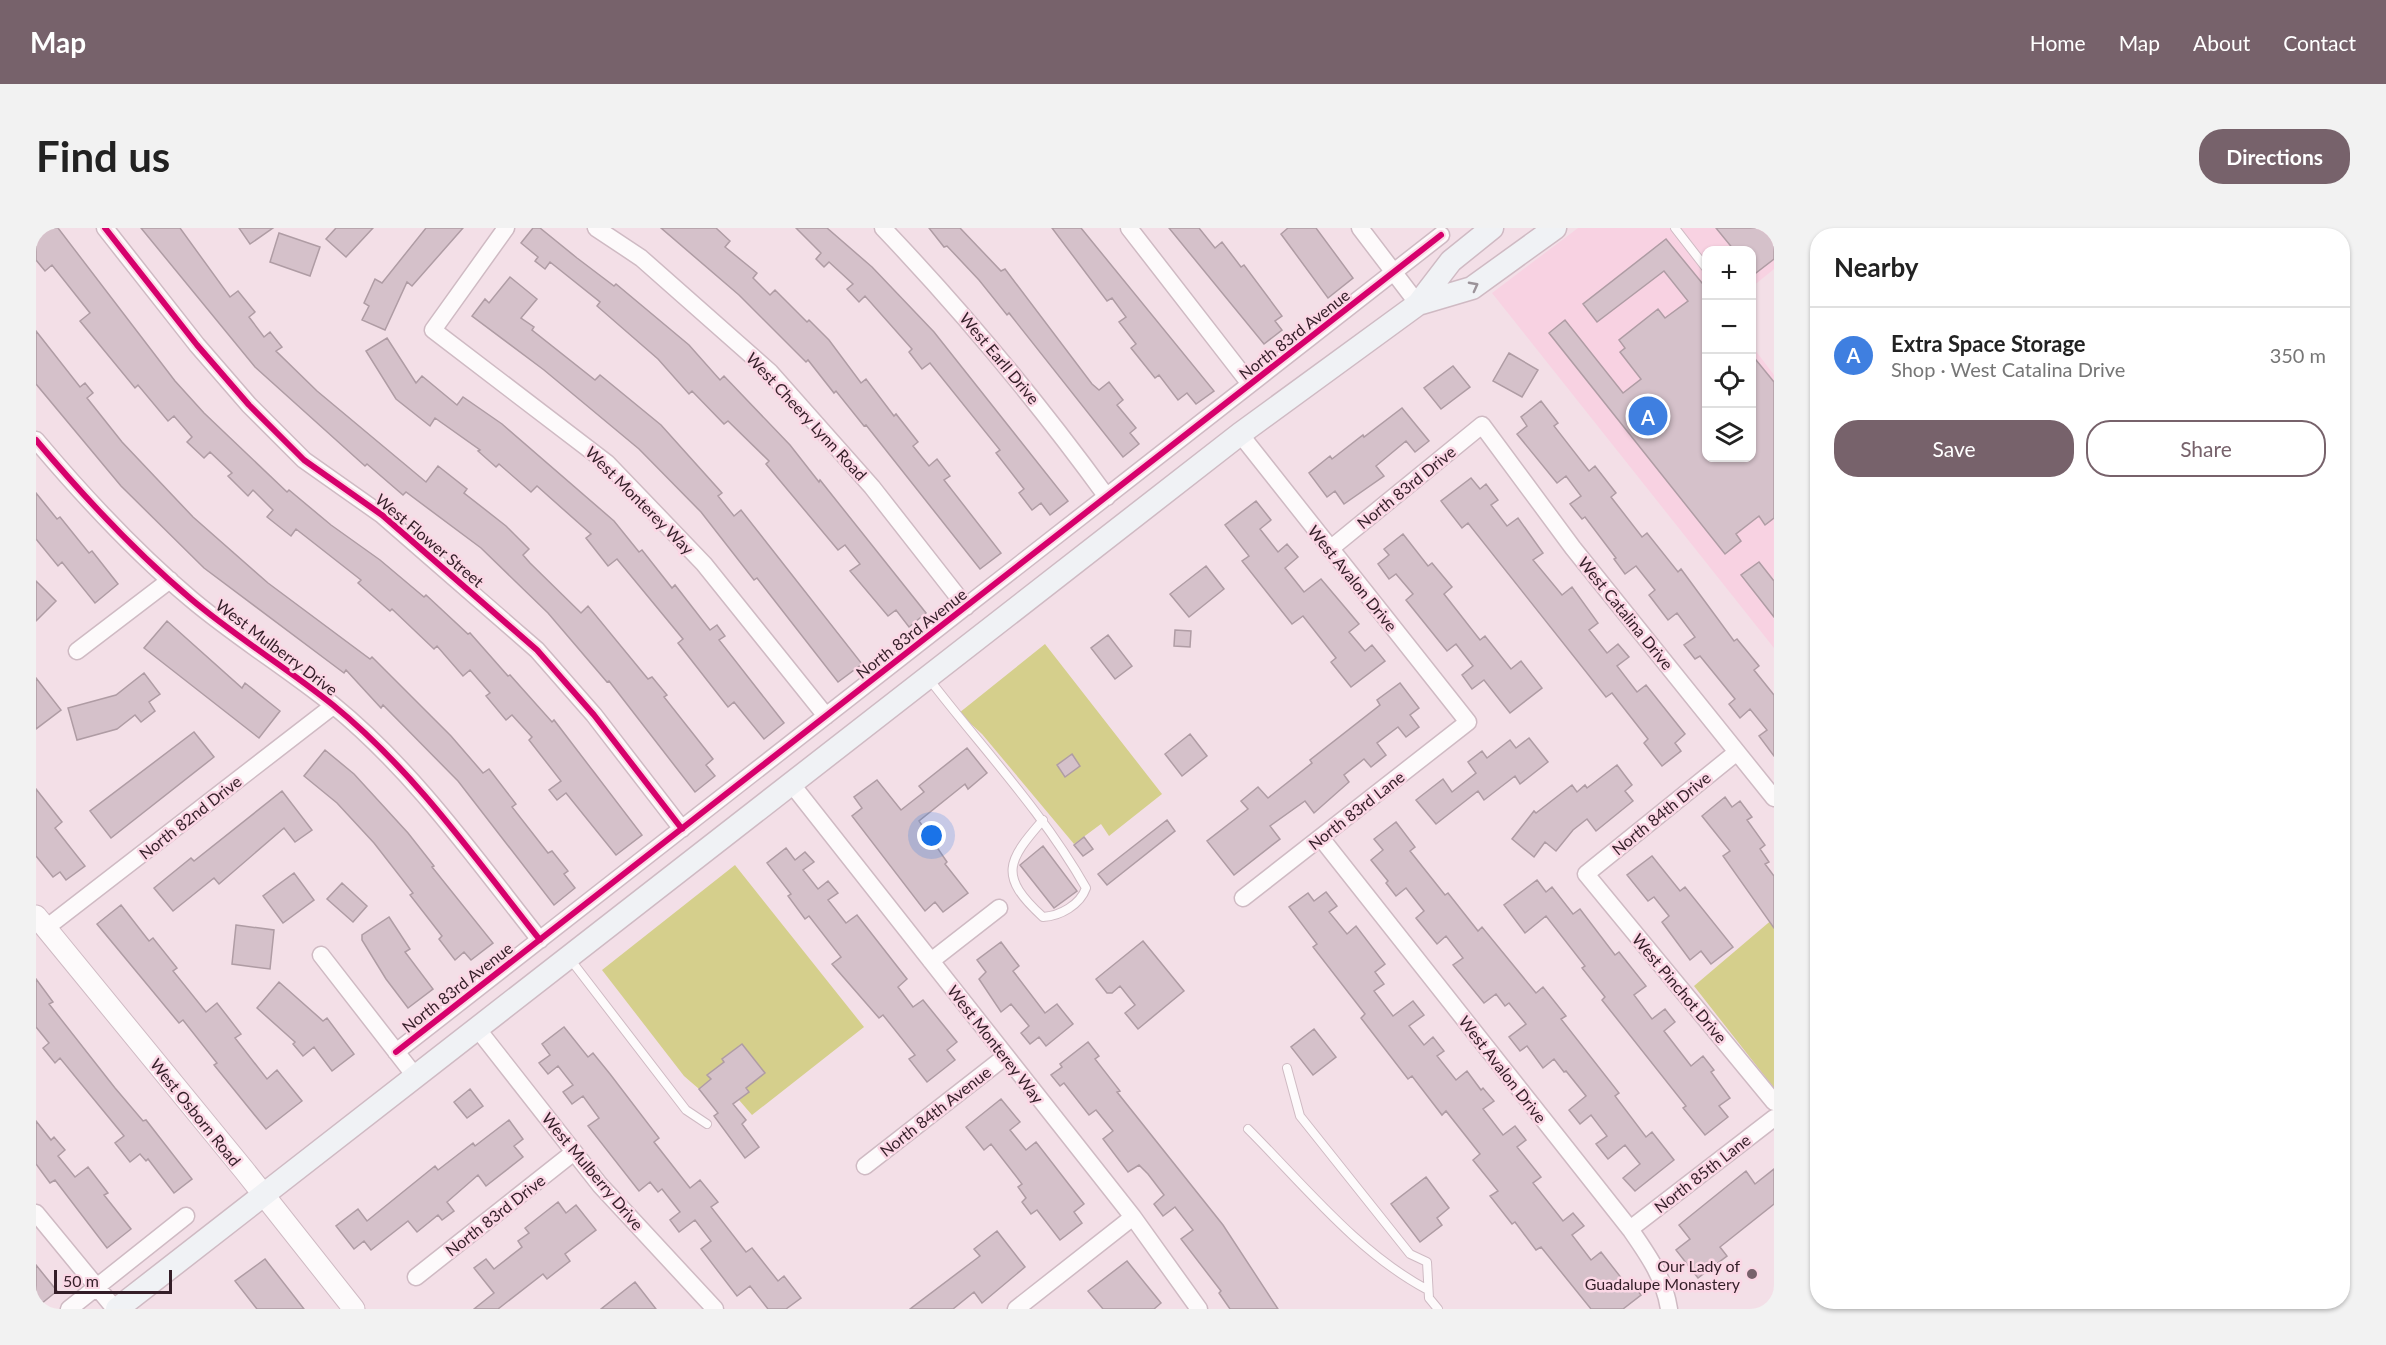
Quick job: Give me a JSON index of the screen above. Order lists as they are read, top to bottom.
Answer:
{
  "streets": {
    "street": [
      "North 83rd Avenue",
      "West Earll Drive",
      "West Cheery Lynn Road",
      "North 83rd Drive",
      "West Monterey Way",
      "West Flower Street",
      "West Avalon Drive",
      "West Catalina Drive",
      "West Mulberry Drive",
      "North 83rd Lane",
      "North 84th Drive",
      "North 82nd Drive",
      "West Pinchot Drive",
      "North 84th Avenue",
      "West Osborn Road",
      "North 85th Lane"
    ]
  },
  "crossings": [
    ["North 83rd Avenue", "West Earll Drive"],
    ["North 83rd Avenue", "West Cheery Lynn Road"],
    ["North 83rd Avenue", "West Monterey Way"],
    ["North 83rd Avenue", "West Flower Street"],
    ["North 83rd Avenue", "West Mulberry Drive"],
    ["North 83rd Drive", "West Avalon Drive"],
    ["North 83rd Drive", "West Catalina Drive"],
    ["North 83rd Drive", "West Mulberry Drive"],
    ["West Monterey Way", "North 84th Avenue"],
    ["West Avalon Drive", "North 83rd Lane"],
    ["West Avalon Drive", "North 85th Lane"],
    ["West Catalina Drive", "North 84th Drive"],
    ["West Mulberry Drive", "North 82nd Drive"],
    ["North 84th Drive", "West Pinchot Drive"],
    ["North 82nd Drive", "West Osborn Road"]
  ],
  "places": ["Our Lady of Guadalupe Monastery"],
  "scale_bar": "50 m",
  "page": {
    "header": "Map",
    "nav": [
      "Home",
      "Map",
      "About",
      "Contact"
    ],
    "buttons": [
      "Directions",
      ["Save", "Share"]
    ],
    "title": "Find us",
    "heading": "Nearby",
    "map_buttons": ["+", "−"],
    "list": [
      {
        "mark": "A",
        "name": "Extra Space Storage",
        "note": "Shop · West Catalina Drive",
        "value": "350 m"
      }
    ],
    "pins": "A",
    "scale": "50 m"
  }
}
